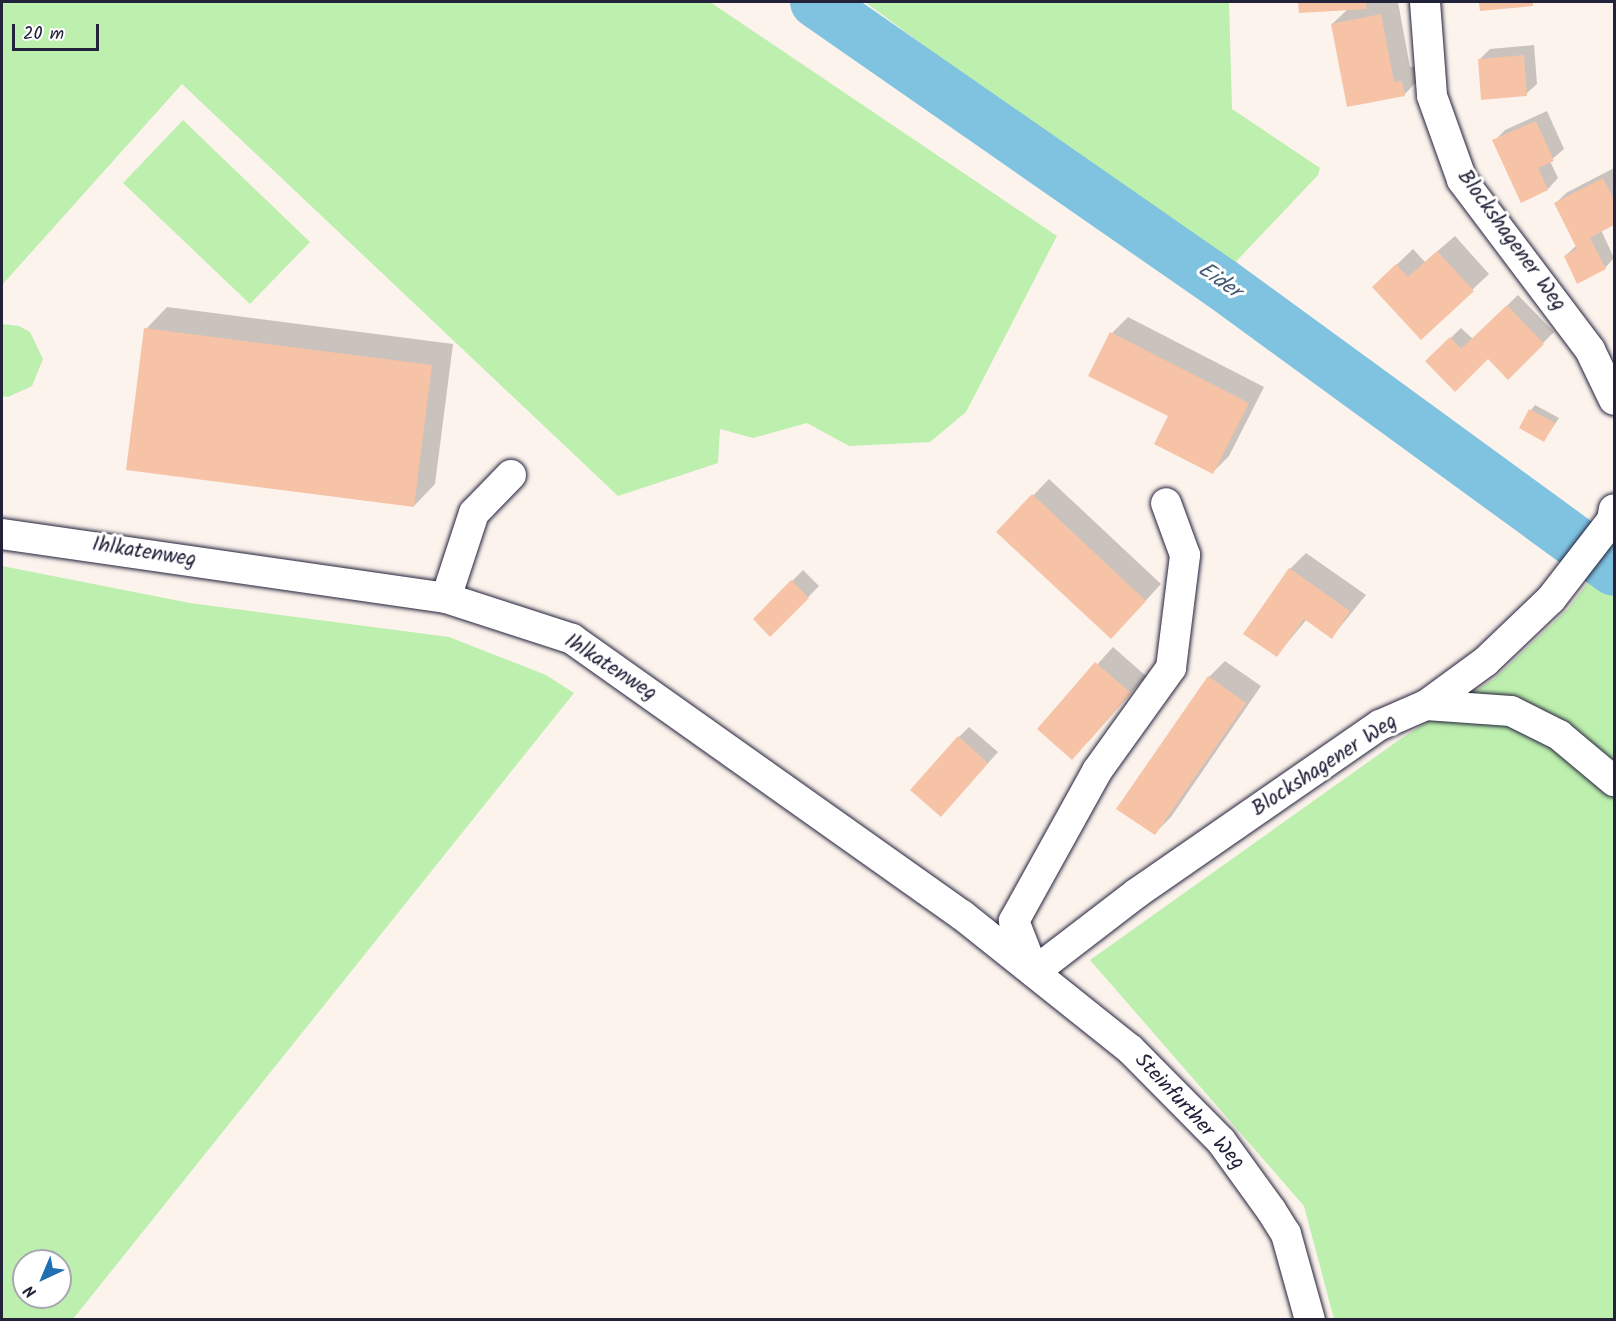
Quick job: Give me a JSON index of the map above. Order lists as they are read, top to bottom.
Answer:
{
  "streets": {
    "street": ["Blockshagener Weg", "Ihlkatenweg", "Steinfurther Weg"]
  },
  "crossings": [
    ["Blockshagener Weg", "Ihlkatenweg"],
    ["Blockshagener Weg", "Steinfurther Weg"],
    ["Ihlkatenweg", "Steinfurther Weg"]
  ],
  "water": ["Eider"],
  "scale_bar": "20 m",
  "north": "bottom left"
}
